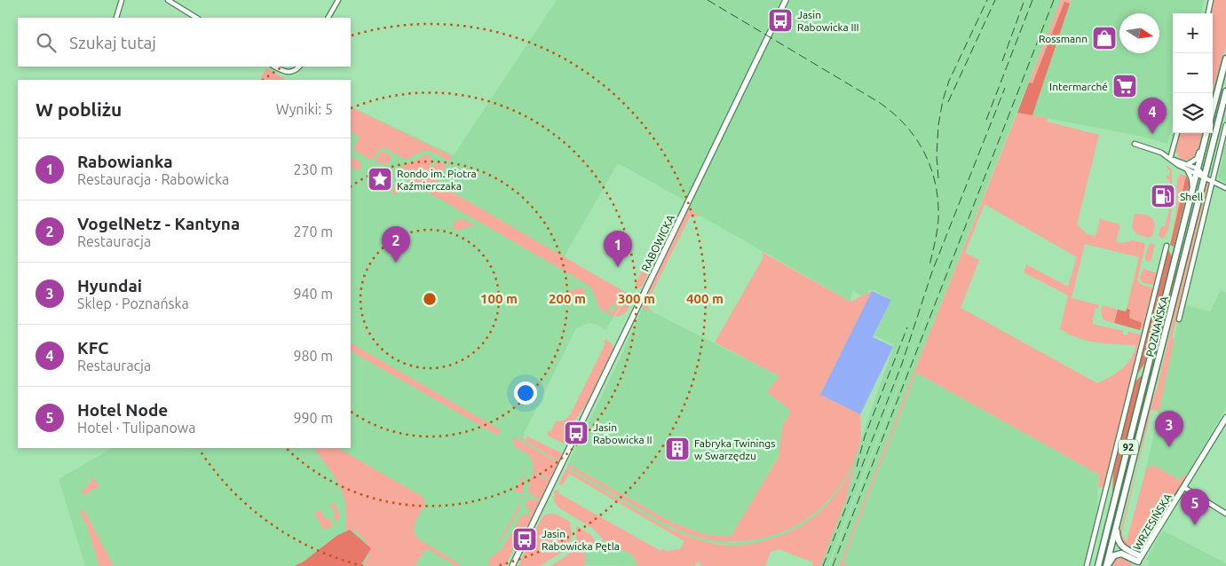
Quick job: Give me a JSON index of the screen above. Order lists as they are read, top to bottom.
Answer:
{
  "streets": {
    "main road": ["POZNAŃSKA", "92"],
    "street": ["RABOWICKA", "WRZESIŃSKA"]
  },
  "places": {
    "bus stop": ["Jasin Rabowicka III", "Jasin Rabowicka II", "Jasin Rabowicka Pętla"],
    "shop": ["Rossmann"],
    "supermarket": ["Intermarché"],
    "place": ["Rondo im. Piotra Kaźmierczaka"],
    "fuel station": ["Shell"],
    "building": ["Fabryka Twinings w Swarzędzu"]
  },
  "north": "right",
  "page": {
    "map_buttons": ["+", "−"],
    "search": "Szukaj tutaj",
    "heading": ["W pobliżu", "Wyniki: 5"],
    "pins": [
      "4",
      "2",
      "1",
      "3",
      "5"
    ],
    "list": [
      {
        "mark": "1",
        "name": "Rabowianka",
        "note": "Restauracja · Rabowicka",
        "value": "230 m"
      },
      {
        "mark": "2",
        "name": "VogelNetz - Kantyna",
        "note": "Restauracja",
        "value": "270 m"
      },
      {
        "mark": "3",
        "name": "Hyundai",
        "note": "Sklep · Poznańska",
        "value": "940 m"
      },
      {
        "mark": "4",
        "name": "KFC",
        "note": "Restauracja",
        "value": "980 m"
      },
      {
        "mark": "5",
        "name": "Hotel Node",
        "note": "Hotel · Tulipanowa",
        "value": "990 m"
      }
    ]
  },
  "rings": [
    "100 m",
    "200 m",
    "300 m",
    "400 m"
  ]
}
